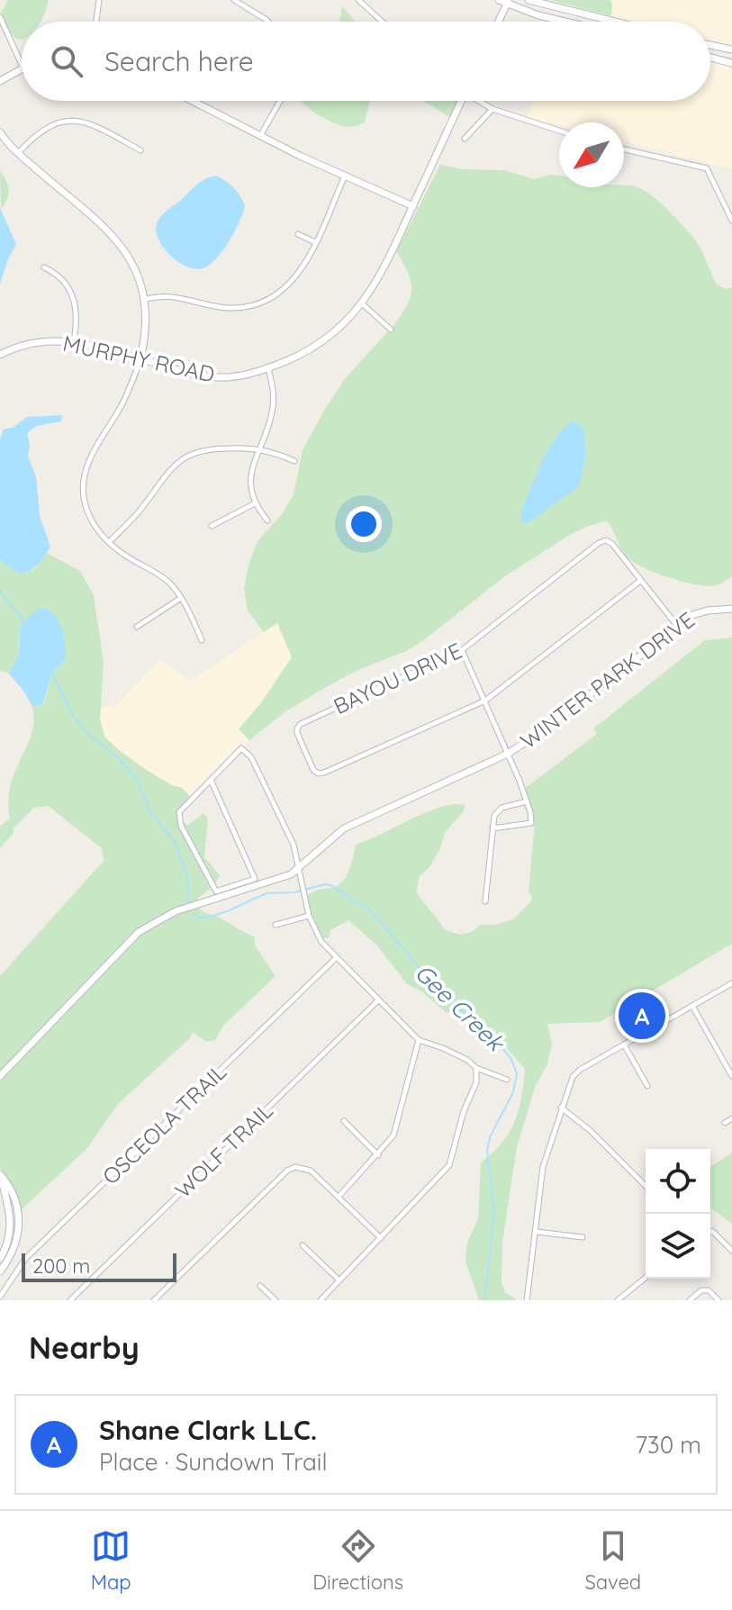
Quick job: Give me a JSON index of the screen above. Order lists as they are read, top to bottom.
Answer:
{
  "streets": {
    "street": [
      "MURPHY ROAD",
      "BAYOU DRIVE",
      "WINTER PARK DRIVE",
      "OSCEOLA TRAIL",
      "WOLF TRAIL"
    ]
  },
  "water": ["Gee Creek"],
  "scale_bar": "200 m",
  "north": "bottom left",
  "page": {
    "search": "Search here",
    "pins": "A",
    "scale": "200 m",
    "heading": "Nearby",
    "list": [
      {
        "mark": "A",
        "name": "Shane Clark LLC.",
        "note": "Place · Sundown Trail",
        "value": "730 m"
      }
    ],
    "nav": ["Map", "Directions", "Saved"]
  }
}
